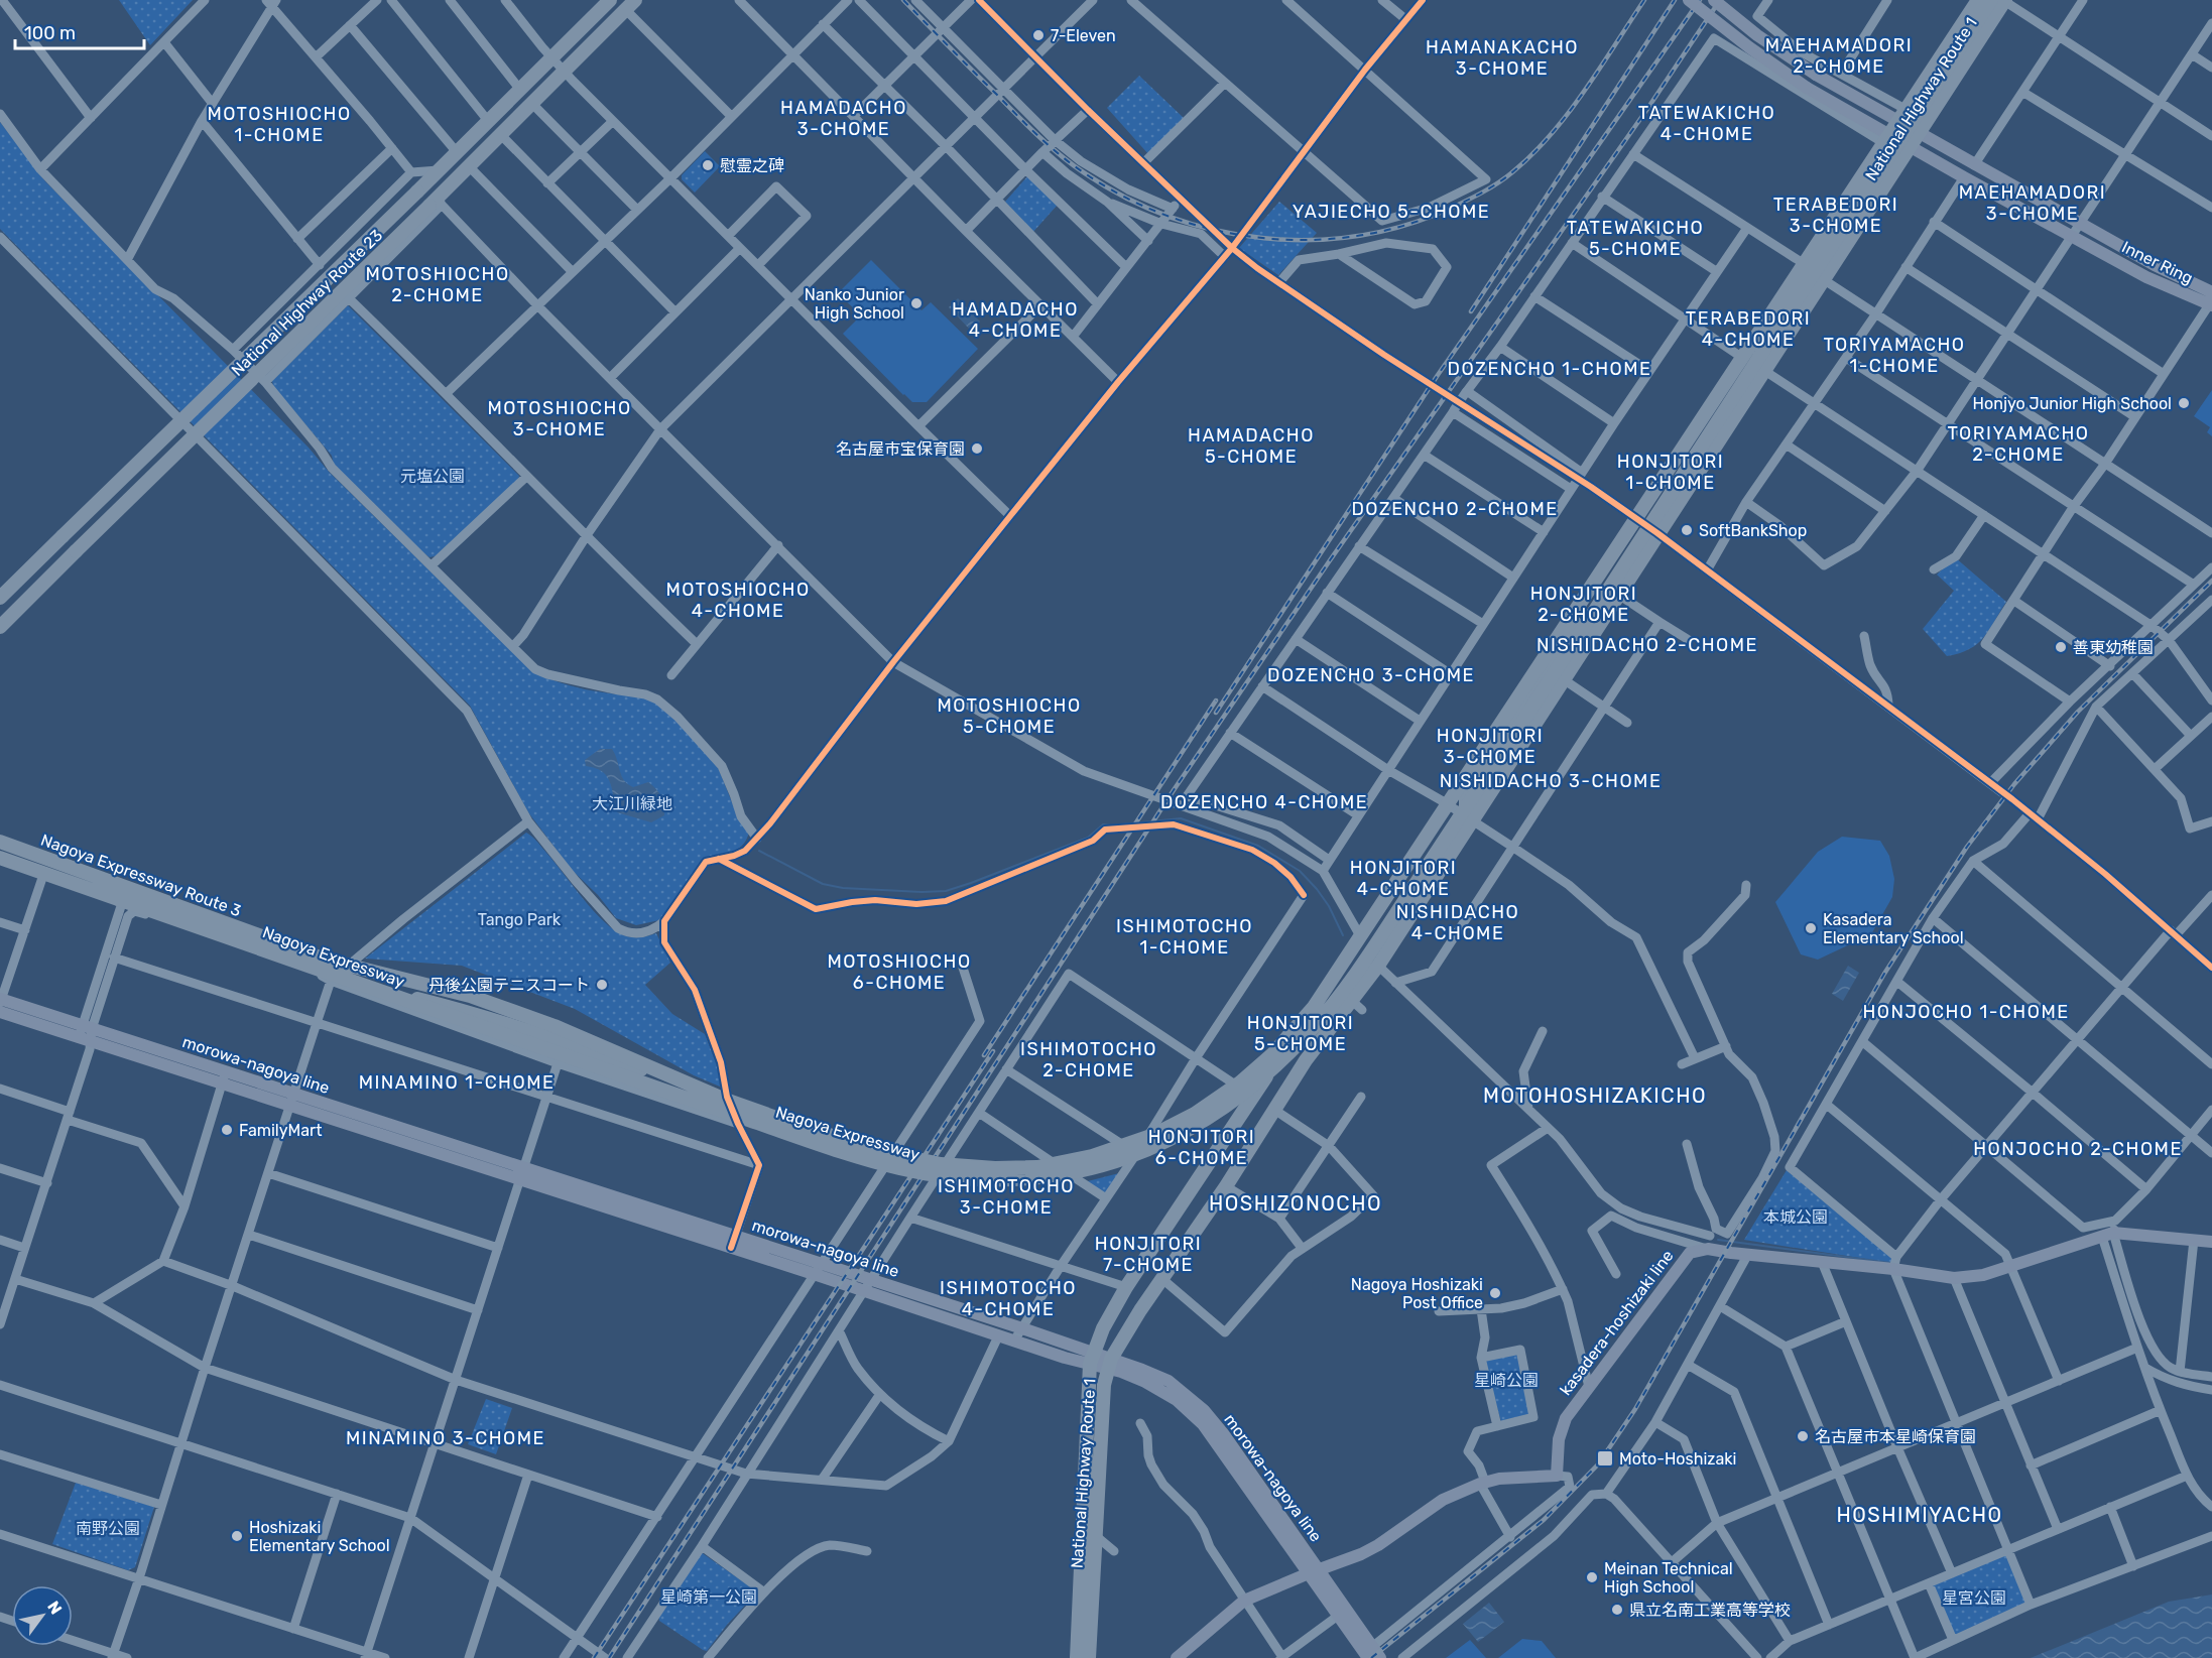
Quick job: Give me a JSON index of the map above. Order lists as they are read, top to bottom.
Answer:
{
  "streets": {
    "highway": [
      "National Highway Route 1",
      "National Highway Route 23",
      "Nagoya Expressway Route 3",
      "Nagoya Expressway"
    ],
    "main road": ["Inner Ring", "morowa-nagoya line", "kasadera-hoshizaki line"]
  },
  "crossings": [
    ["National Highway Route 1", "Inner Ring"],
    ["National Highway Route 1", "Nagoya Expressway"],
    ["National Highway Route 1", "morowa-nagoya line"],
    ["Nagoya Expressway Route 3", "Nagoya Expressway"]
  ],
  "districts": [
    "MAEHAMADORI 2-CHOME",
    "HAMANAKACHO 3-CHOME",
    "HAMADACHO 3-CHOME",
    "TATEWAKICHO 4-CHOME",
    "MOTOSHIOCHO 1-CHOME",
    "MAEHAMADORI 3-CHOME",
    "TERABEDORI 3-CHOME",
    "YAJIECHO 5-CHOME",
    "TATEWAKICHO 5-CHOME",
    "MOTOSHIOCHO 2-CHOME",
    "HAMADACHO 4-CHOME",
    "TERABEDORI 4-CHOME",
    "TORIYAMACHO 1-CHOME",
    "DOZENCHO 1-CHOME",
    "MOTOSHIOCHO 3-CHOME",
    "TORIYAMACHO 2-CHOME",
    "HAMADACHO 5-CHOME",
    "HONJITORI 1-CHOME",
    "DOZENCHO 2-CHOME",
    "MOTOSHIOCHO 4-CHOME",
    "HONJITORI 2-CHOME",
    "NISHIDACHO 2-CHOME",
    "DOZENCHO 3-CHOME",
    "MOTOSHIOCHO 5-CHOME",
    "HONJITORI 3-CHOME",
    "NISHIDACHO 3-CHOME",
    "DOZENCHO 4-CHOME",
    "HONJITORI 4-CHOME",
    "NISHIDACHO 4-CHOME",
    "ISHIMOTOCHO 1-CHOME",
    "MOTOSHIOCHO 6-CHOME",
    "HONJOCHO 1-CHOME",
    "HONJITORI 5-CHOME",
    "ISHIMOTOCHO 2-CHOME",
    "MINAMINO 1-CHOME",
    "MOTOHOSHIZAKICHO",
    "HONJITORI 6-CHOME",
    "HONJOCHO 2-CHOME",
    "ISHIMOTOCHO 3-CHOME",
    "HOSHIZONOCHO",
    "HONJITORI 7-CHOME",
    "ISHIMOTOCHO 4-CHOME",
    "MINAMINO 3-CHOME",
    "HOSHIMIYACHO"
  ],
  "parks": [
    "元塩公園",
    "大江川緑地",
    "Tango Park",
    "本城公園",
    "星崎公園",
    "南野公園",
    "星崎第一公園",
    "星宮公園"
  ],
  "places": {
    "other": [
      "7-Eleven",
      "慰霊之碑",
      "Nanko Junior High School",
      "Honjyo Junior High School",
      "名古屋市宝保育園",
      "SoftBankShop",
      "善東幼稚園",
      "Kasadera Elementary School",
      "丹後公園テニスコート",
      "FamilyMart",
      "Nagoya Hoshizaki Post Office",
      "名古屋市本星崎保育園",
      "Hoshizaki Elementary School",
      "Meinan Technical High School",
      "県立名南工業高等学校"
    ],
    "transit": ["Moto-Hoshizaki"]
  },
  "scale_bar": "100 m",
  "north": "top right"
}
